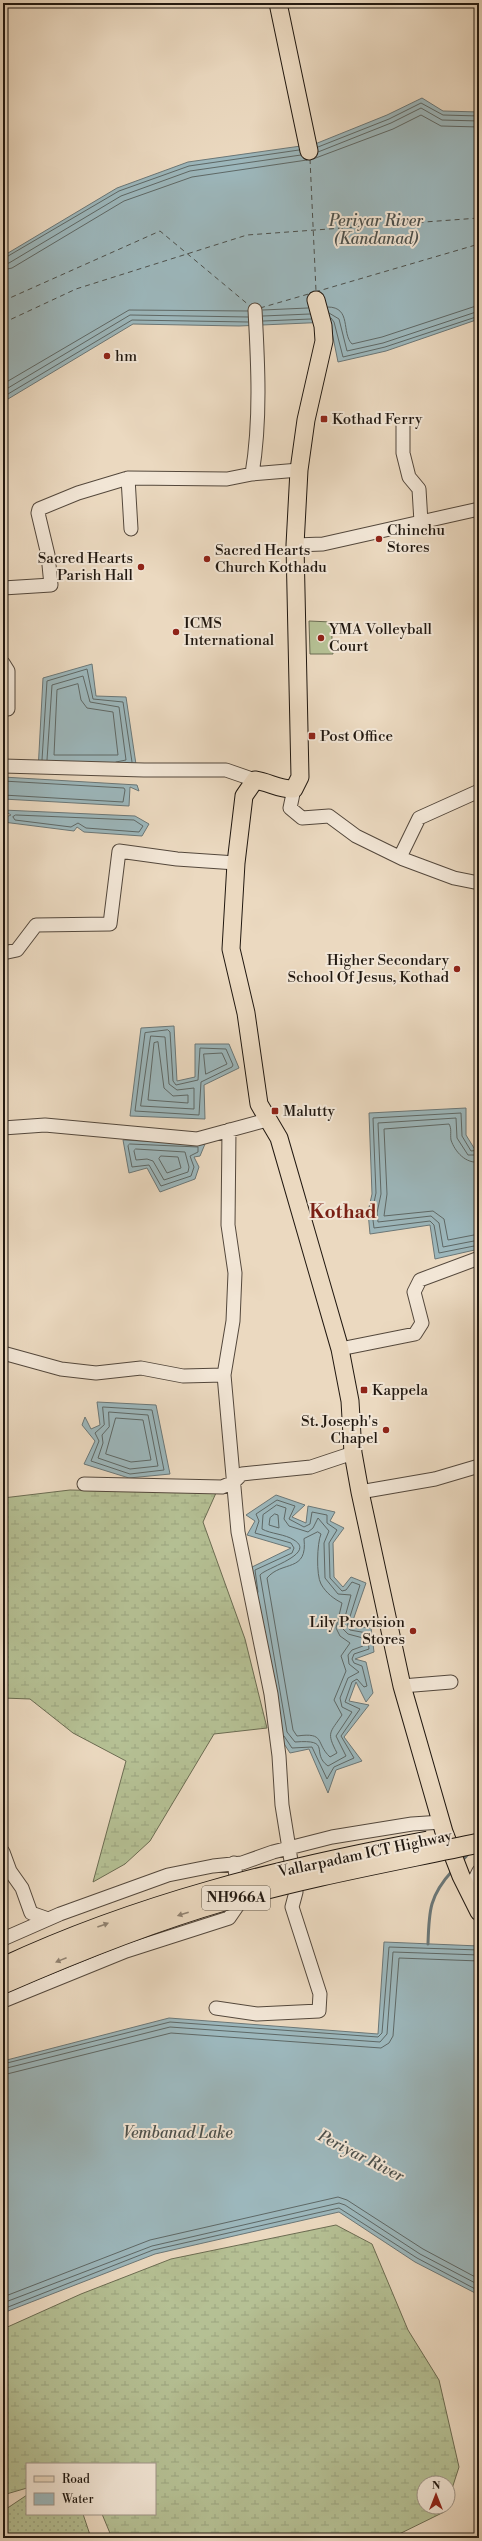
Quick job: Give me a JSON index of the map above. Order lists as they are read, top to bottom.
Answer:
{
  "streets": {
    "highway": ["Vallarpadam ICT Highway", "NH966A"]
  },
  "districts": ["Kothad"],
  "water": ["Periyar River (Kandanad)", "Vembanad Lake", "Periyar River"],
  "places": {
    "other": [
      "hm",
      "Chinchu Stores",
      "Sacred Hearts Church Kothadu",
      "Sacred Hearts Parish Hall",
      "ICMS International",
      "YMA Volleyball Court",
      "Higher Secondary School Of Jesus, Kothad",
      "St. Joseph's Chapel",
      "Lily Provision Stores"
    ],
    "transit": [
      "Kothad Ferry",
      "Post Office",
      "Malutty",
      "Kappela"
    ]
  },
  "legend": ["Road", "Water"],
  "north": "top"
}
